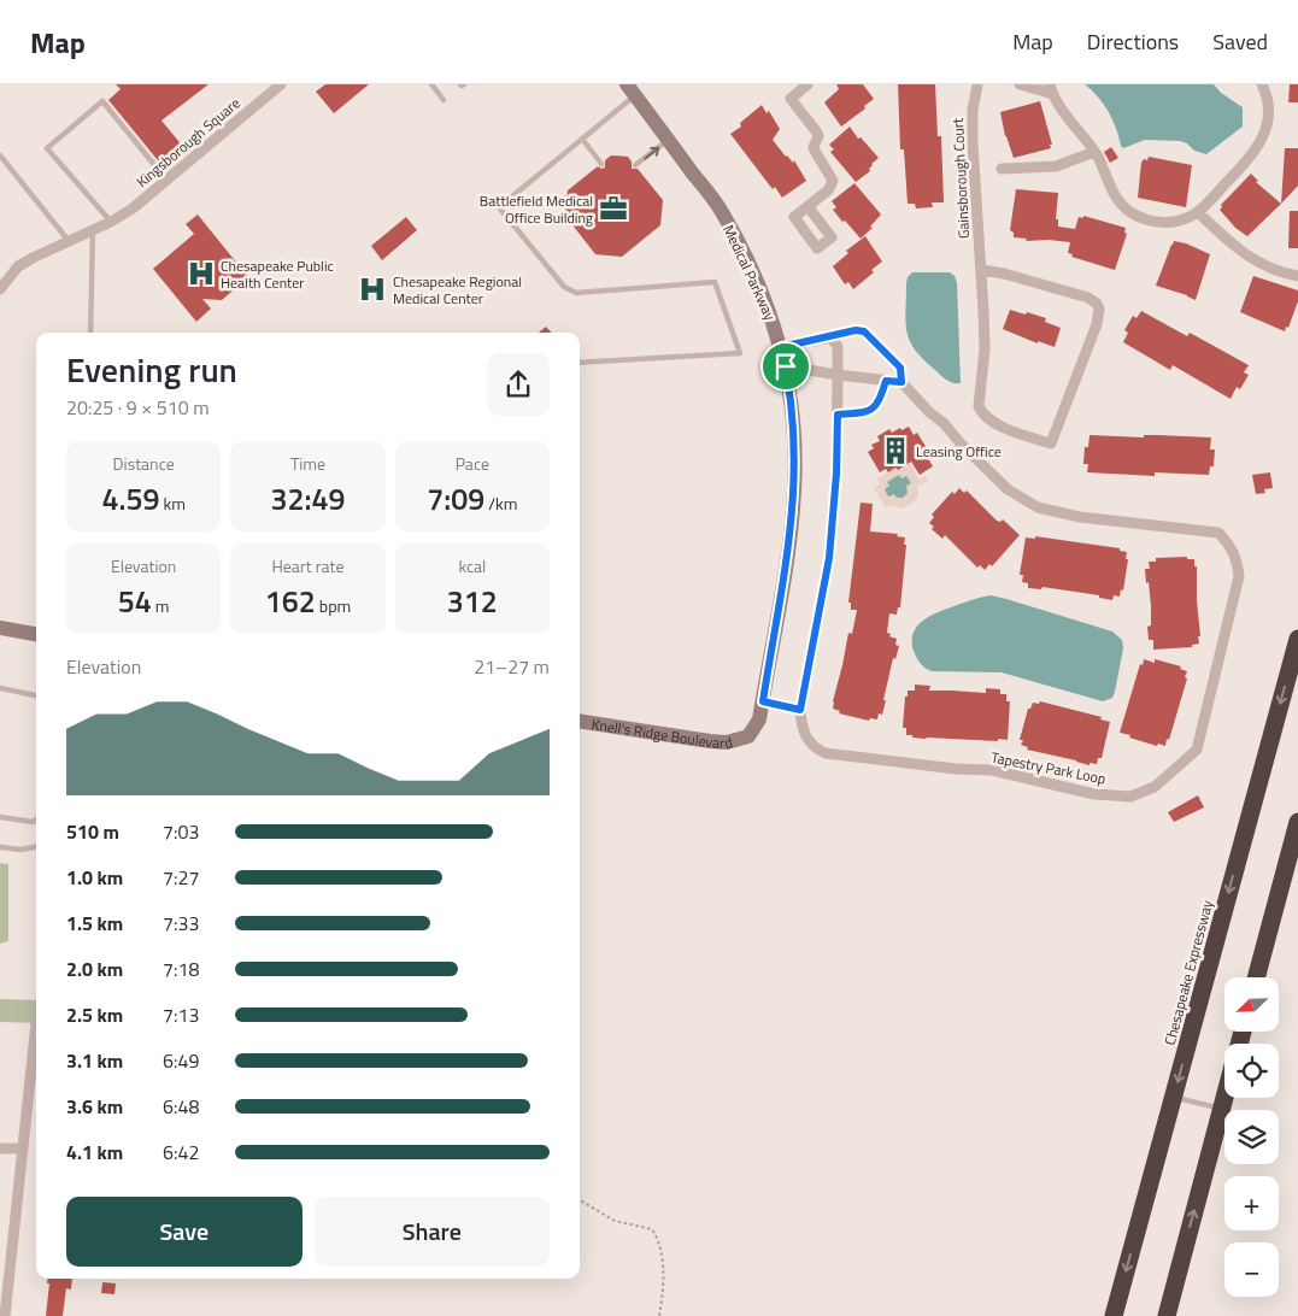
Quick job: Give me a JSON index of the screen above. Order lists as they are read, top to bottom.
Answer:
{
  "streets": {
    "highway": ["Chesapeake Expressway"],
    "street": [
      "Kingsborough Square",
      "Gainsborough Court",
      "Medical Parkway",
      "Knell's Ridge Boulevard",
      "Tapestry Park Loop"
    ]
  },
  "crossings": [
    ["Medical Parkway", "Knell's Ridge Boulevard"]
  ],
  "places": {
    "office": ["Battlefield Medical Office Building"],
    "hospital": ["Chesapeake Public Health Center", "Chesapeake Regional Medical Center"],
    "building": ["Leasing Office"]
  },
  "north": "bottom left",
  "page": {
    "header": "Map",
    "nav": ["Map", "Directions", "Saved"],
    "heading": ["Evening run", "20:25 · 9 × 510 m"],
    "stats": [
      ["Distance", "4.59 km"],
      ["Time", "32:49"],
      ["Pace", "7:09 /km"],
      ["Elevation", "54 m"],
      ["Heart rate", "162 bpm"],
      ["kcal", "312"]
    ],
    "chart": ["Elevation", "21–27 m"],
    "list": [
      {
        "name": "510 m",
        "note": "7:03"
      },
      {
        "name": "1.0 km",
        "note": "7:27"
      },
      {
        "name": "1.5 km",
        "note": "7:33"
      },
      {
        "name": "2.0 km",
        "note": "7:18"
      },
      {
        "name": "2.5 km",
        "note": "7:13"
      },
      {
        "name": "3.1 km",
        "note": "6:49"
      },
      {
        "name": "3.6 km",
        "note": "6:48"
      },
      {
        "name": "4.1 km",
        "note": "6:42"
      }
    ],
    "map_buttons": ["+", "−"],
    "buttons": ["Save", "Share"]
  }
}
